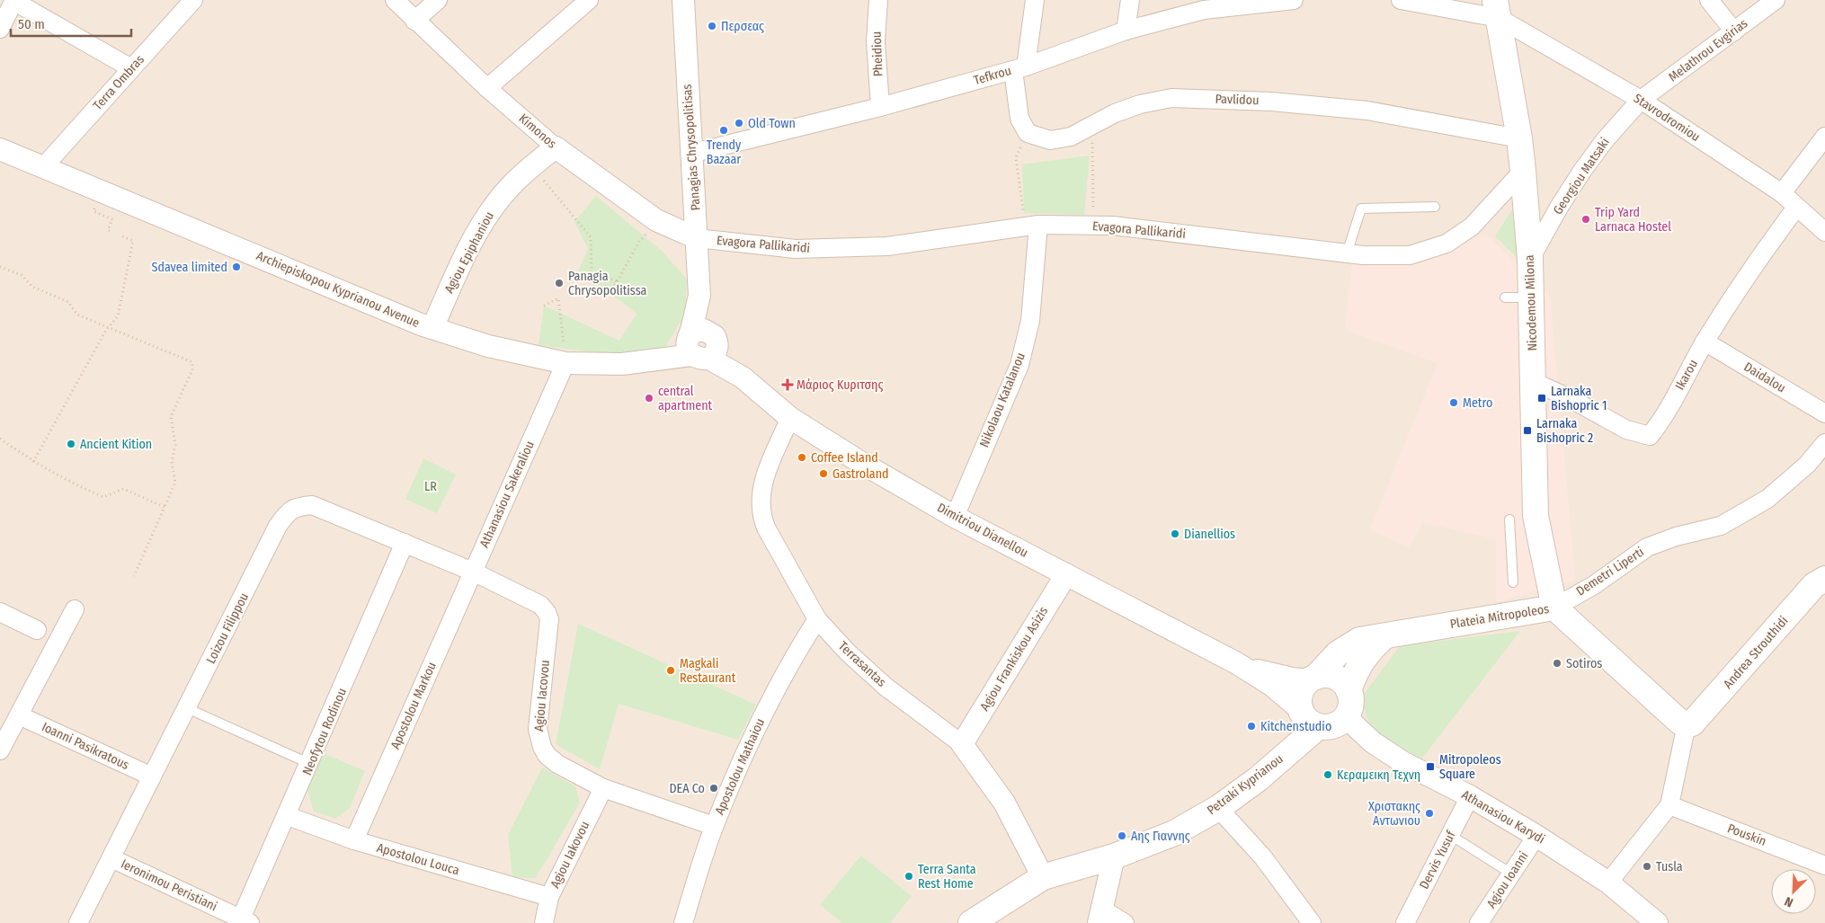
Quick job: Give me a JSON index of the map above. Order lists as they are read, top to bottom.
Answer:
{
  "streets": {
    "main road": [
      "Nicodemou Milona",
      "Plateia Mitropoleos",
      "Andrea Strouthidi",
      "Petraki Kyprianou"
    ],
    "street": [
      "Melathrou Evgirias",
      "Pheidiou",
      "Tefkrou",
      "Terra Ombras",
      "Pavlidou",
      "Stavrodromiou",
      "Kimonos",
      "Panagias Chrysopolitisas",
      "Georgiou Matsaki",
      "Evagora Pallikaridi",
      "Agiou Epiphaniou",
      "Archiepiskopou Kyprianou Avenue",
      "Ikarou",
      "Daidalou",
      "Nikolaou Katalanou",
      "Athanasiou Sakeraliou",
      "Dimitriou Dianellou",
      "Demetri Liperti",
      "Loizou Filippou",
      "Agiou Frankiskou Asizis",
      "Terrasantas",
      "Agiou Iacovou",
      "Apostolou Markou",
      "Neofytou Rodinou",
      "Ioanni Pasikratous",
      "Apostolou Mathaiou",
      "Athanasiou Karydi",
      "Pouskin",
      "Agiou Iakovou",
      "Apostolou Louca",
      "Dervis Yusuf",
      "Agiou Ioanni",
      "Ieronimou Peristiani"
    ]
  },
  "crossings": [
    ["Melathrou Evgirias", "Stavrodromiou"],
    ["Melathrou Evgirias", "Georgiou Matsaki"],
    ["Pheidiou", "Tefkrou"],
    ["Tefkrou", "Panagias Chrysopolitisas"],
    ["Terra Ombras", "Archiepiskopou Kyprianou Avenue"],
    ["Pavlidou", "Nicodemou Milona"],
    ["Stavrodromiou", "Georgiou Matsaki"],
    ["Stavrodromiou", "Nicodemou Milona"],
    ["Stavrodromiou", "Ikarou"],
    ["Kimonos", "Panagias Chrysopolitisas"],
    ["Kimonos", "Evagora Pallikaridi"],
    ["Kimonos", "Agiou Epiphaniou"],
    ["Panagias Chrysopolitisas", "Evagora Pallikaridi"],
    ["Panagias Chrysopolitisas", "Archiepiskopou Kyprianou Avenue"],
    ["Panagias Chrysopolitisas", "Dimitriou Dianellou"],
    ["Georgiou Matsaki", "Nicodemou Milona"],
    ["Evagora Pallikaridi", "Nicodemou Milona"],
    ["Evagora Pallikaridi", "Nikolaou Katalanou"],
    ["Agiou Epiphaniou", "Archiepiskopou Kyprianou Avenue"],
    ["Archiepiskopou Kyprianou Avenue", "Athanasiou Sakeraliou"],
    ["Archiepiskopou Kyprianou Avenue", "Dimitriou Dianellou"],
    ["Nicodemou Milona", "Ikarou"],
    ["Nicodemou Milona", "Demetri Liperti"],
    ["Nicodemou Milona", "Plateia Mitropoleos"],
    ["Ikarou", "Daidalou"],
    ["Nikolaou Katalanou", "Dimitriou Dianellou"],
    ["Athanasiou Sakeraliou", "Loizou Filippou"],
    ["Athanasiou Sakeraliou", "Agiou Iacovou"],
    ["Athanasiou Sakeraliou", "Apostolou Markou"],
    ["Dimitriou Dianellou", "Plateia Mitropoleos"],
    ["Dimitriou Dianellou", "Agiou Frankiskou Asizis"],
    ["Dimitriou Dianellou", "Terrasantas"],
    ["Dimitriou Dianellou", "Petraki Kyprianou"],
    ["Dimitriou Dianellou", "Athanasiou Karydi"],
    ["Demetri Liperti", "Plateia Mitropoleos"],
    ["Plateia Mitropoleos", "Andrea Strouthidi"],
    ["Plateia Mitropoleos", "Petraki Kyprianou"],
    ["Plateia Mitropoleos", "Athanasiou Karydi"],
    ["Loizou Filippou", "Agiou Iacovou"],
    ["Loizou Filippou", "Apostolou Markou"],
    ["Loizou Filippou", "Neofytou Rodinou"],
    ["Loizou Filippou", "Ioanni Pasikratous"],
    ["Loizou Filippou", "Ieronimou Peristiani"],
    ["Agiou Frankiskou Asizis", "Terrasantas"],
    ["Terrasantas", "Apostolou Mathaiou"],
    ["Terrasantas", "Petraki Kyprianou"],
    ["Agiou Iacovou", "Apostolou Markou"],
    ["Agiou Iacovou", "Apostolou Mathaiou"],
    ["Agiou Iacovou", "Agiou Iakovou"],
    ["Apostolou Markou", "Apostolou Louca"],
    ["Neofytou Rodinou", "Apostolou Louca"],
    ["Neofytou Rodinou", "Ieronimou Peristiani"],
    ["Petraki Kyprianou", "Athanasiou Karydi"],
    ["Athanasiou Karydi", "Dervis Yusuf"],
    ["Athanasiou Karydi", "Agiou Ioanni"],
    ["Agiou Iakovou", "Apostolou Louca"]
  ],
  "parks": ["LR"],
  "places": {
    "other": [
      "Περσεας",
      "Old Town",
      "Trendy Bazaar",
      "Trip Yard Larnaca Hostel",
      "Sdavea limited",
      "Panagia Chrysopolitissa",
      "central apartment",
      "Metro",
      "Ancient Kition",
      "Coffee Island",
      "Gastroland",
      "Dianellios",
      "Sotiros",
      "Magkali Restaurant",
      "Kitchenstudio",
      "Κεραμεικη Τεχνη",
      "DEA Co",
      "Χριστακης Αντωνιου",
      "Αης Γιαννης",
      "Tusla",
      "Terra Santa Rest Home"
    ],
    "health": ["Μάριος Κυριτσης"],
    "transit": ["Larnaka Bishopric 1", "Larnaka Bishopric 2", "Mitropoleos Square"]
  },
  "scale_bar": "50 m",
  "north": "bottom left"
}
